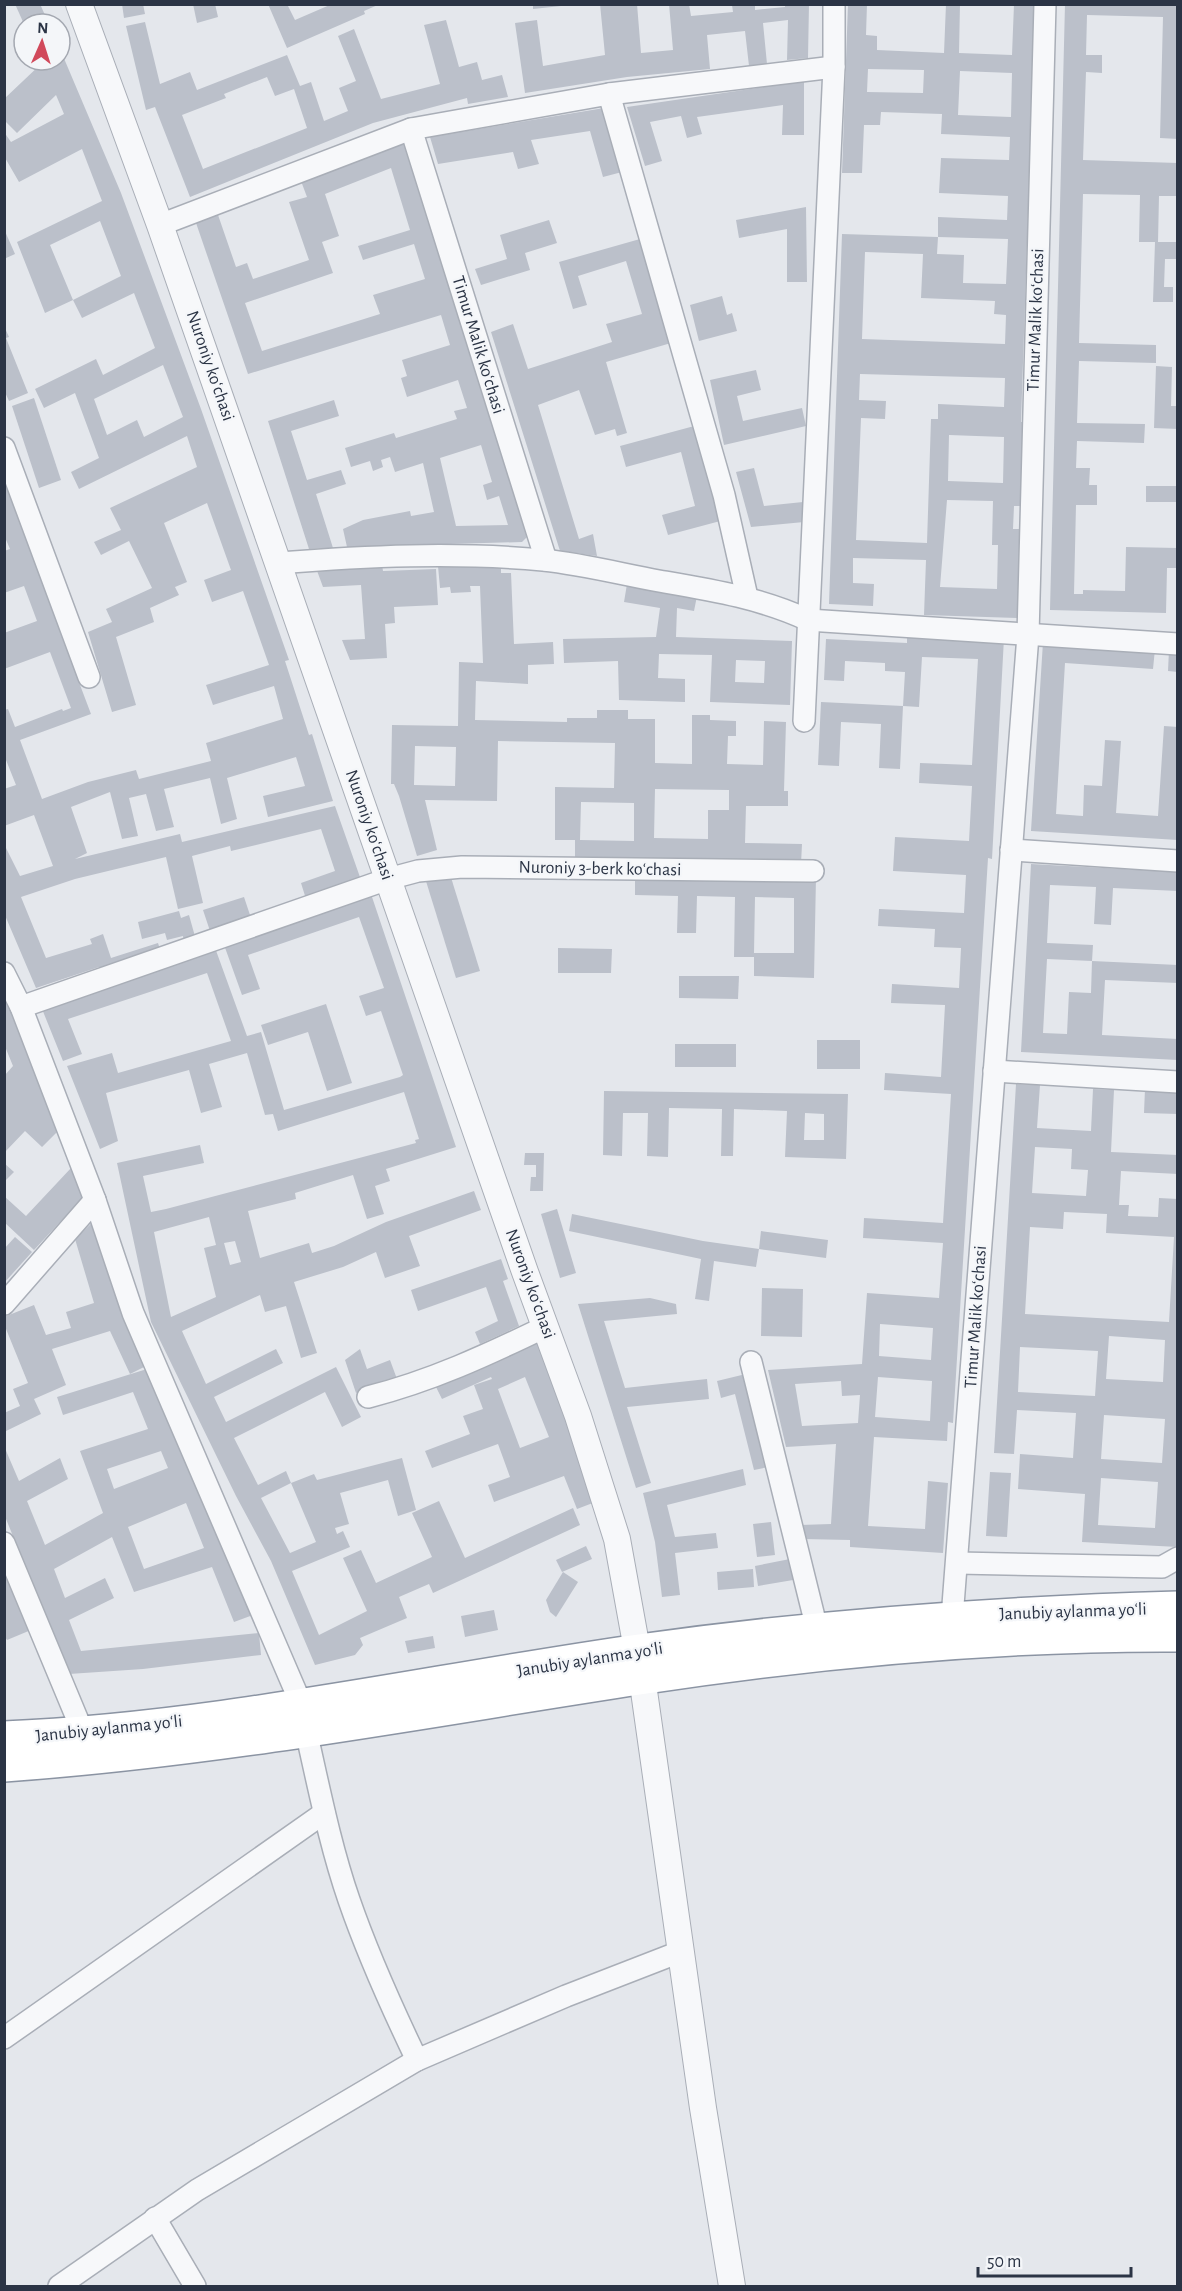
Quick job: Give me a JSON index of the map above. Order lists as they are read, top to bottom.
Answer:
{
  "streets": {
    "highway": ["Janubiy aylanma yoʻli"],
    "street": ["Timur Malik koʻchasi", "Nuroniy koʻchasi", "Nuroniy 3-berk koʻchasi"]
  },
  "crossings": [
    ["Timur Malik koʻchasi", "Janubiy aylanma yoʻli"],
    ["Nuroniy koʻchasi", "Nuroniy 3-berk koʻchasi"],
    ["Nuroniy koʻchasi", "Janubiy aylanma yoʻli"]
  ],
  "scale_bar": "50 m",
  "north": "top"
}
